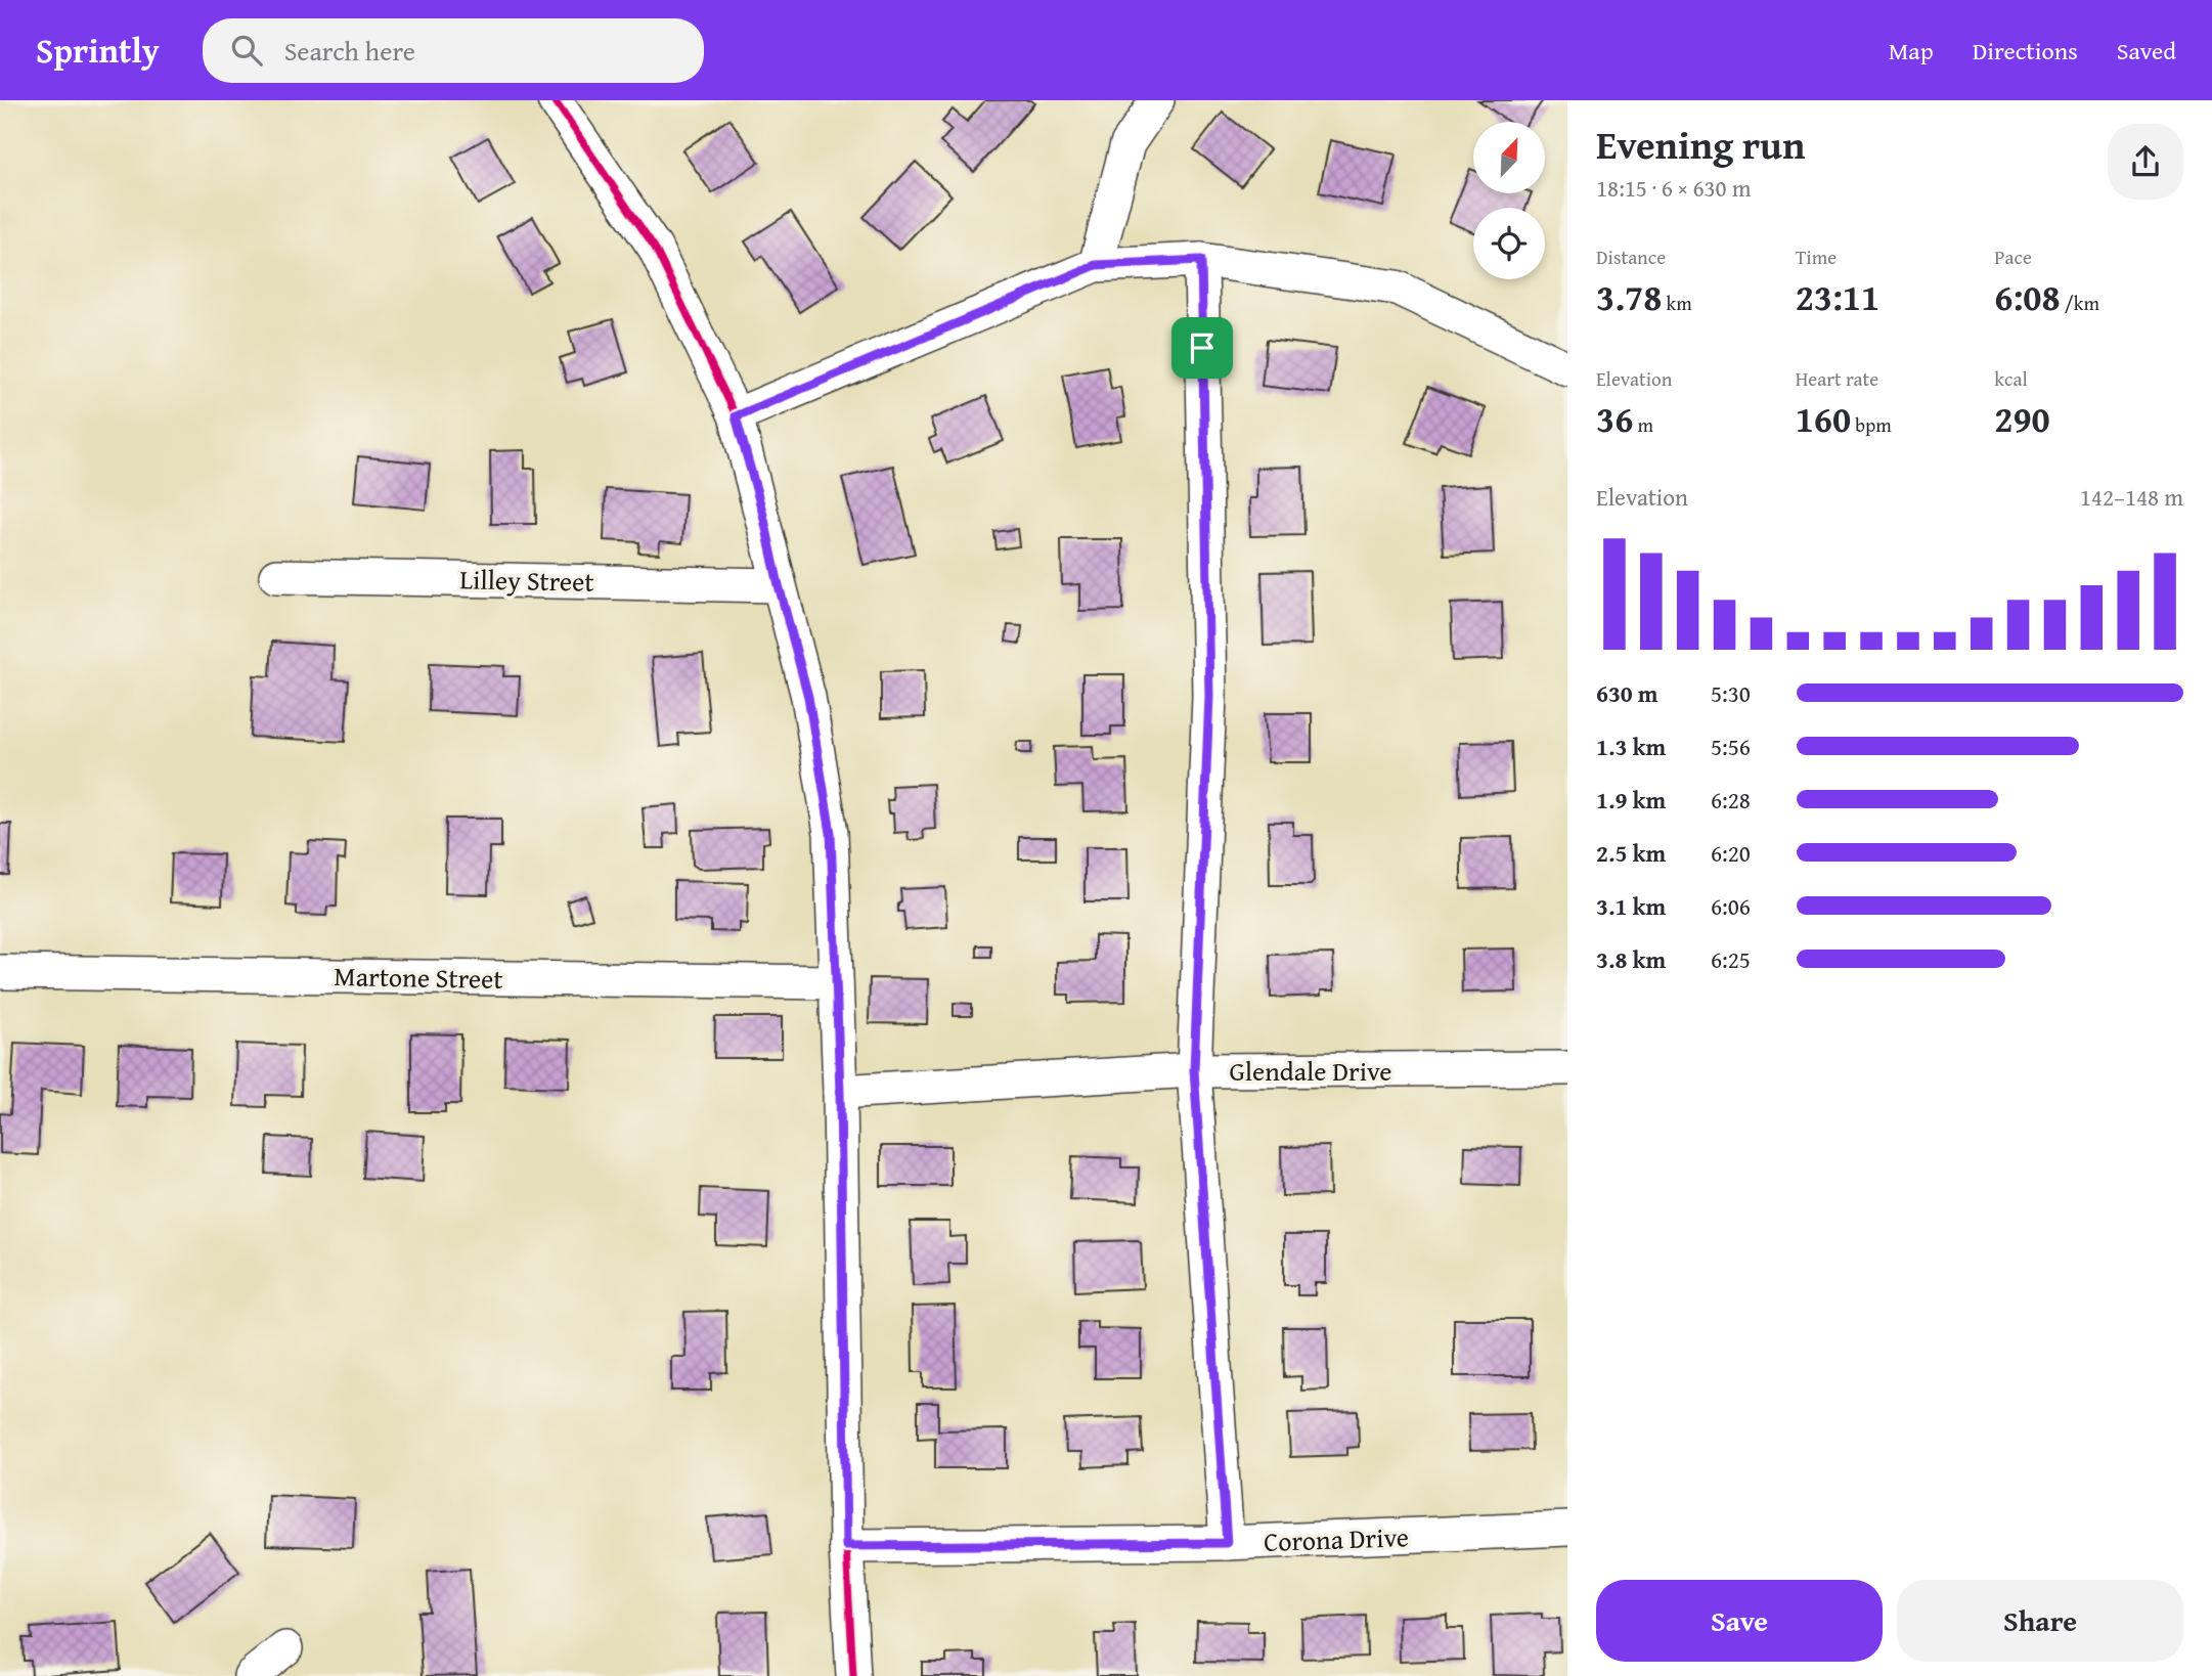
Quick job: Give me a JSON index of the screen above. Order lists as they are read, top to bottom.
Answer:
{
  "streets": {
    "street": [
      "Lilley Street",
      "Martone Street",
      "Glendale Drive",
      "Corona Drive"
    ]
  },
  "north": "top right",
  "page": {
    "header": "Sprintly",
    "search": "Search here",
    "nav": ["Map", "Directions", "Saved"],
    "heading": ["Evening run", "18:15 · 6 × 630 m"],
    "stats": [
      ["Distance", "3.78 km"],
      ["Time", "23:11"],
      ["Pace", "6:08 /km"],
      ["Elevation", "36 m"],
      ["Heart rate", "160 bpm"],
      ["kcal", "290"]
    ],
    "chart": ["Elevation", "142–148 m"],
    "list": [
      {
        "name": "630 m",
        "note": "5:30"
      },
      {
        "name": "1.3 km",
        "note": "5:56"
      },
      {
        "name": "1.9 km",
        "note": "6:28"
      },
      {
        "name": "2.5 km",
        "note": "6:20"
      },
      {
        "name": "3.1 km",
        "note": "6:06"
      },
      {
        "name": "3.8 km",
        "note": "6:25"
      }
    ],
    "buttons": ["Save", "Share"]
  }
}
